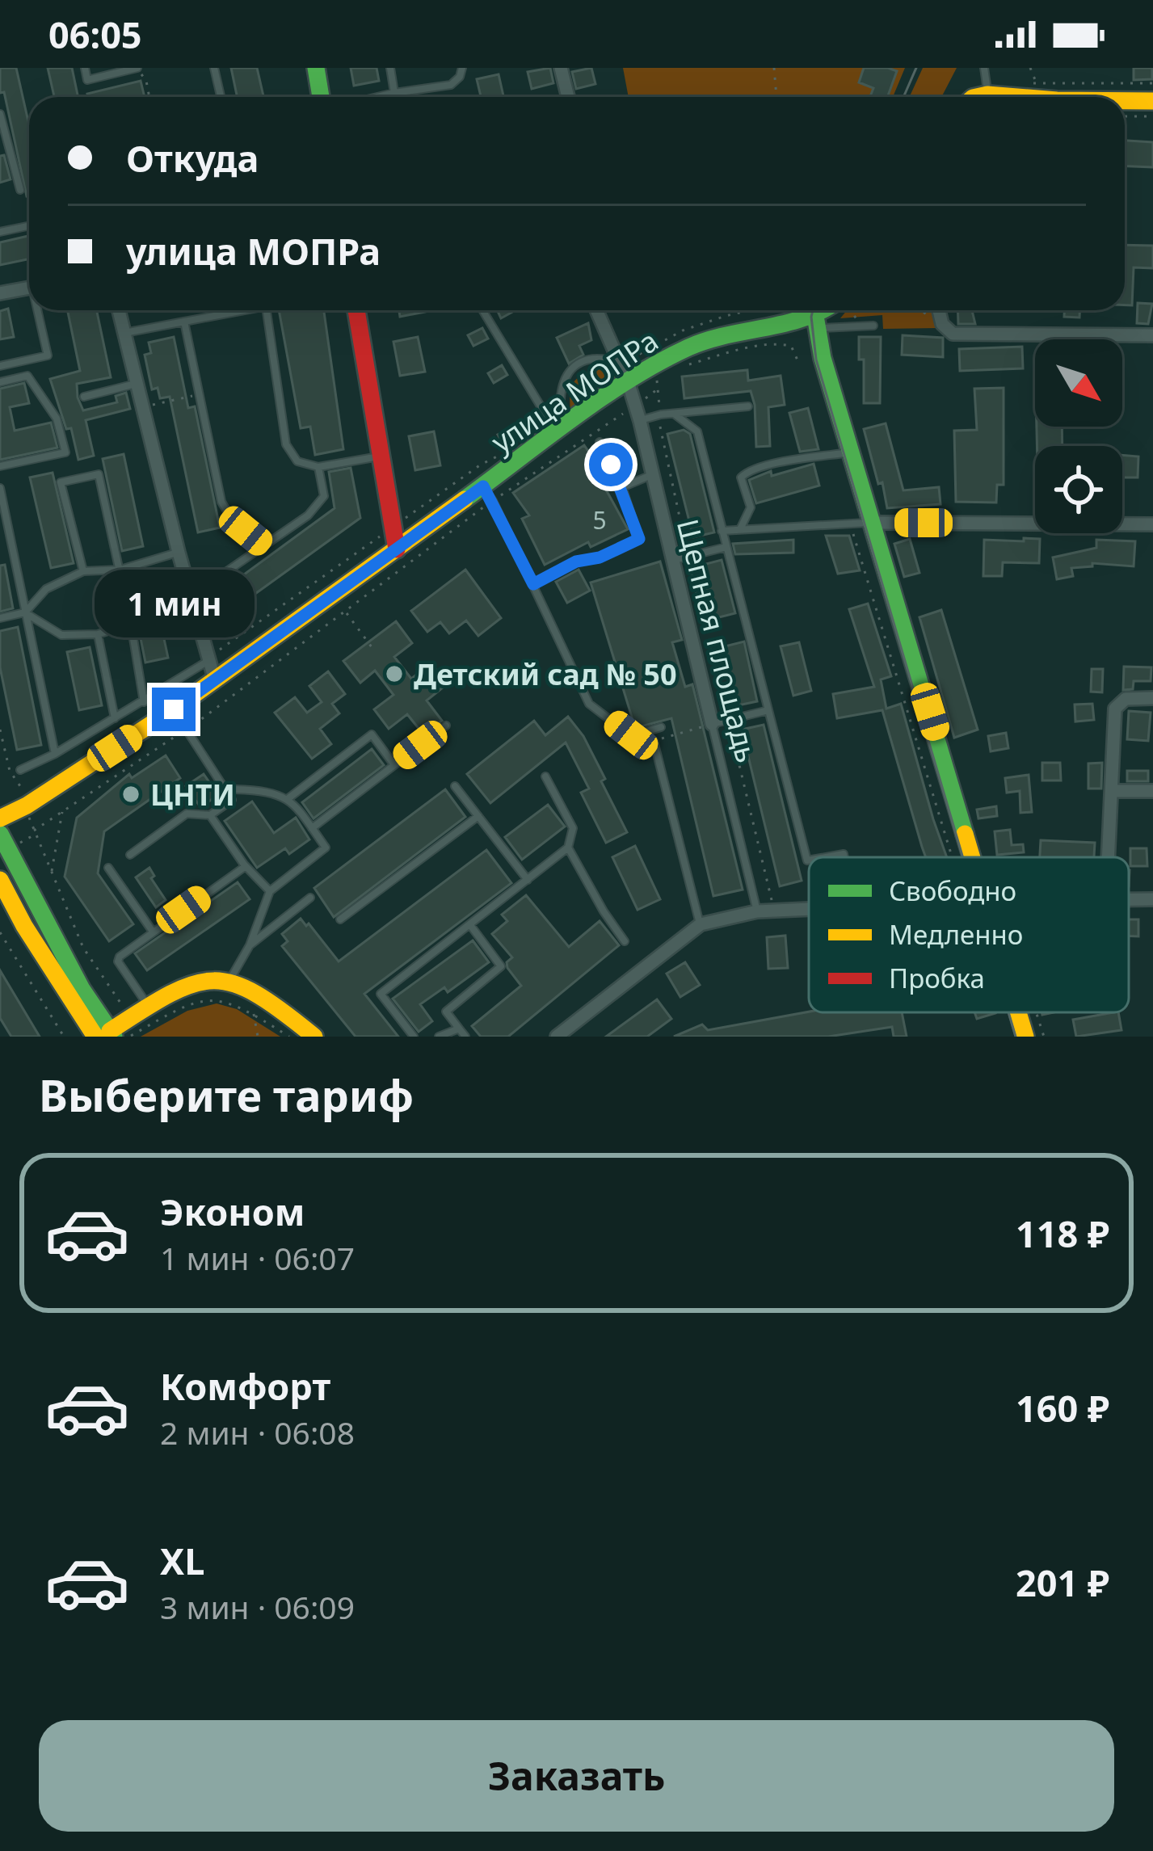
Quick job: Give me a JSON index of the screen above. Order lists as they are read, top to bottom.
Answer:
{
  "streets": {
    "street": ["улица МОПРа", "Щепная площадь"]
  },
  "crossings": [
    ["улица МОПРа", "Щепная площадь"]
  ],
  "places": ["Детский сад № 50", "ЦНТИ"],
  "house_numbers": ["5"],
  "legend": ["Свободно", "Медленно", "Пробка"],
  "north": "bottom right",
  "page": {
    "status": "06:05",
    "banner": ["Откуда", "улица МОПРа"],
    "bubble": "1 мин",
    "heading": "Выберите тариф",
    "list": [
      {
        "name": "Эконом",
        "note": "1 мин · 06:07",
        "value": "118 ₽"
      },
      {
        "name": "Комфорт",
        "note": "2 мин · 06:08",
        "value": "160 ₽"
      },
      {
        "name": "XL",
        "note": "3 мин · 06:09",
        "value": "201 ₽"
      }
    ],
    "buttons": "Заказать"
  }
}
